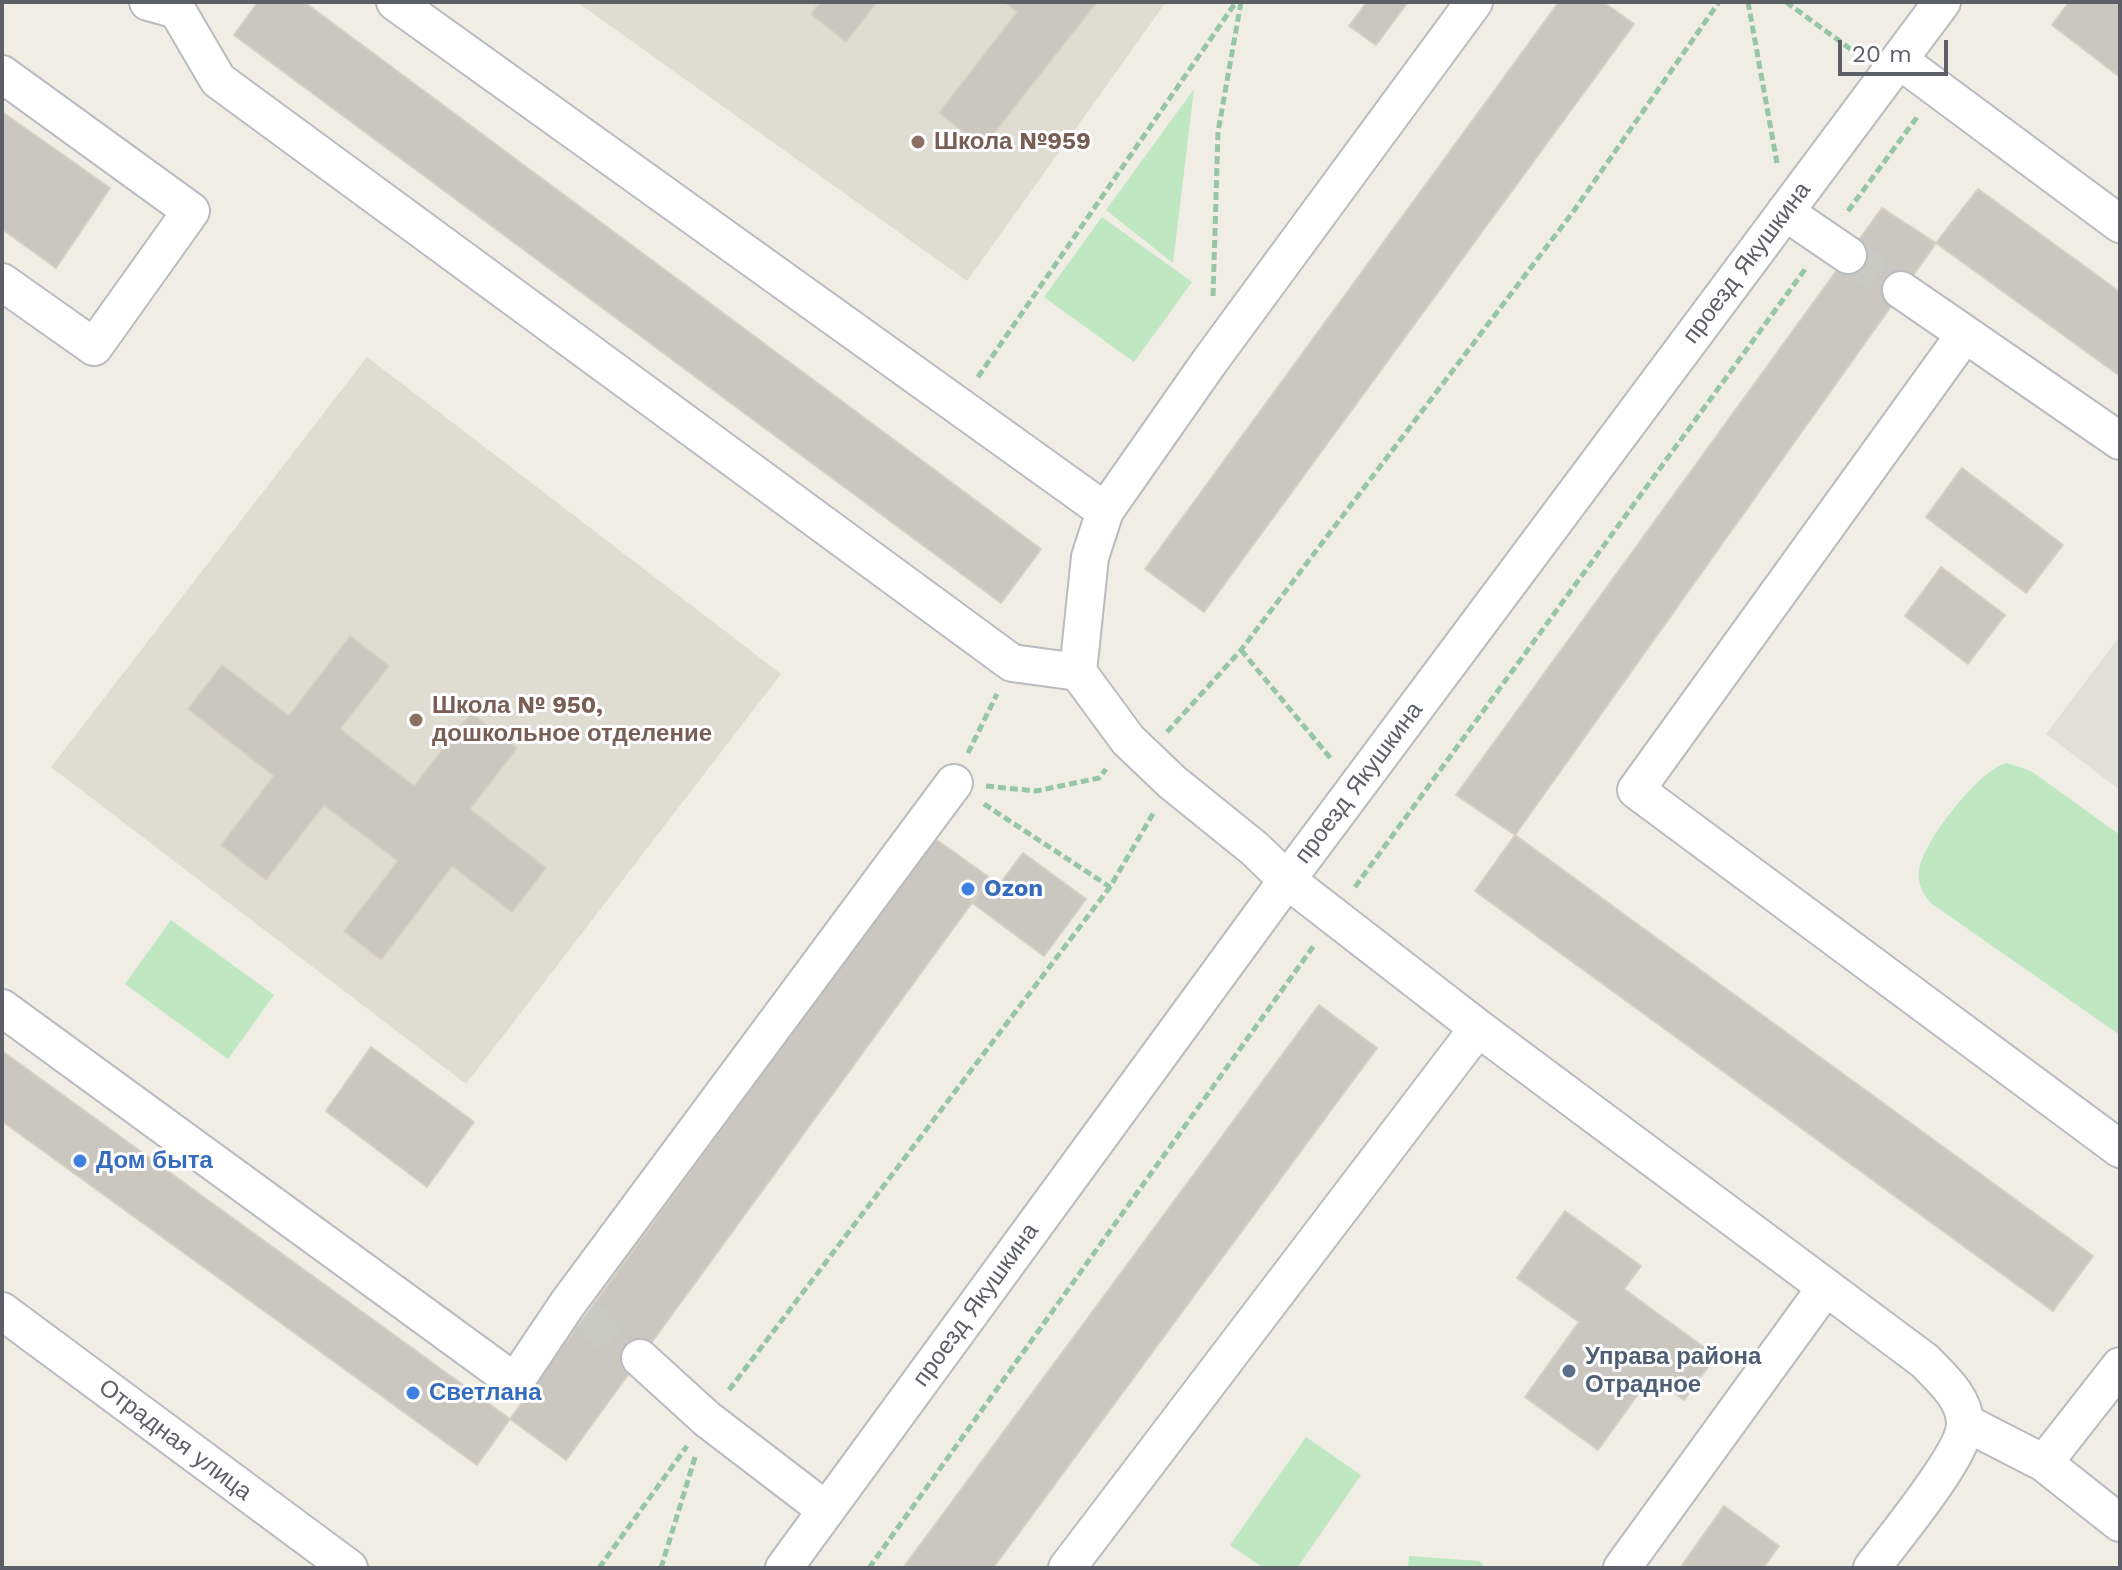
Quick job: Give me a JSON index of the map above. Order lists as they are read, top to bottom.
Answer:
{
  "streets": {
    "street": ["проезд Якушкина", "Отрадная улица"]
  },
  "places": [
    "Школа №959",
    "Школа № 950, дошкольное отделение",
    "Ozon",
    "Дом быта",
    "Управа района Отрадное",
    "Светлана"
  ],
  "scale_bar": "20 m"
}
